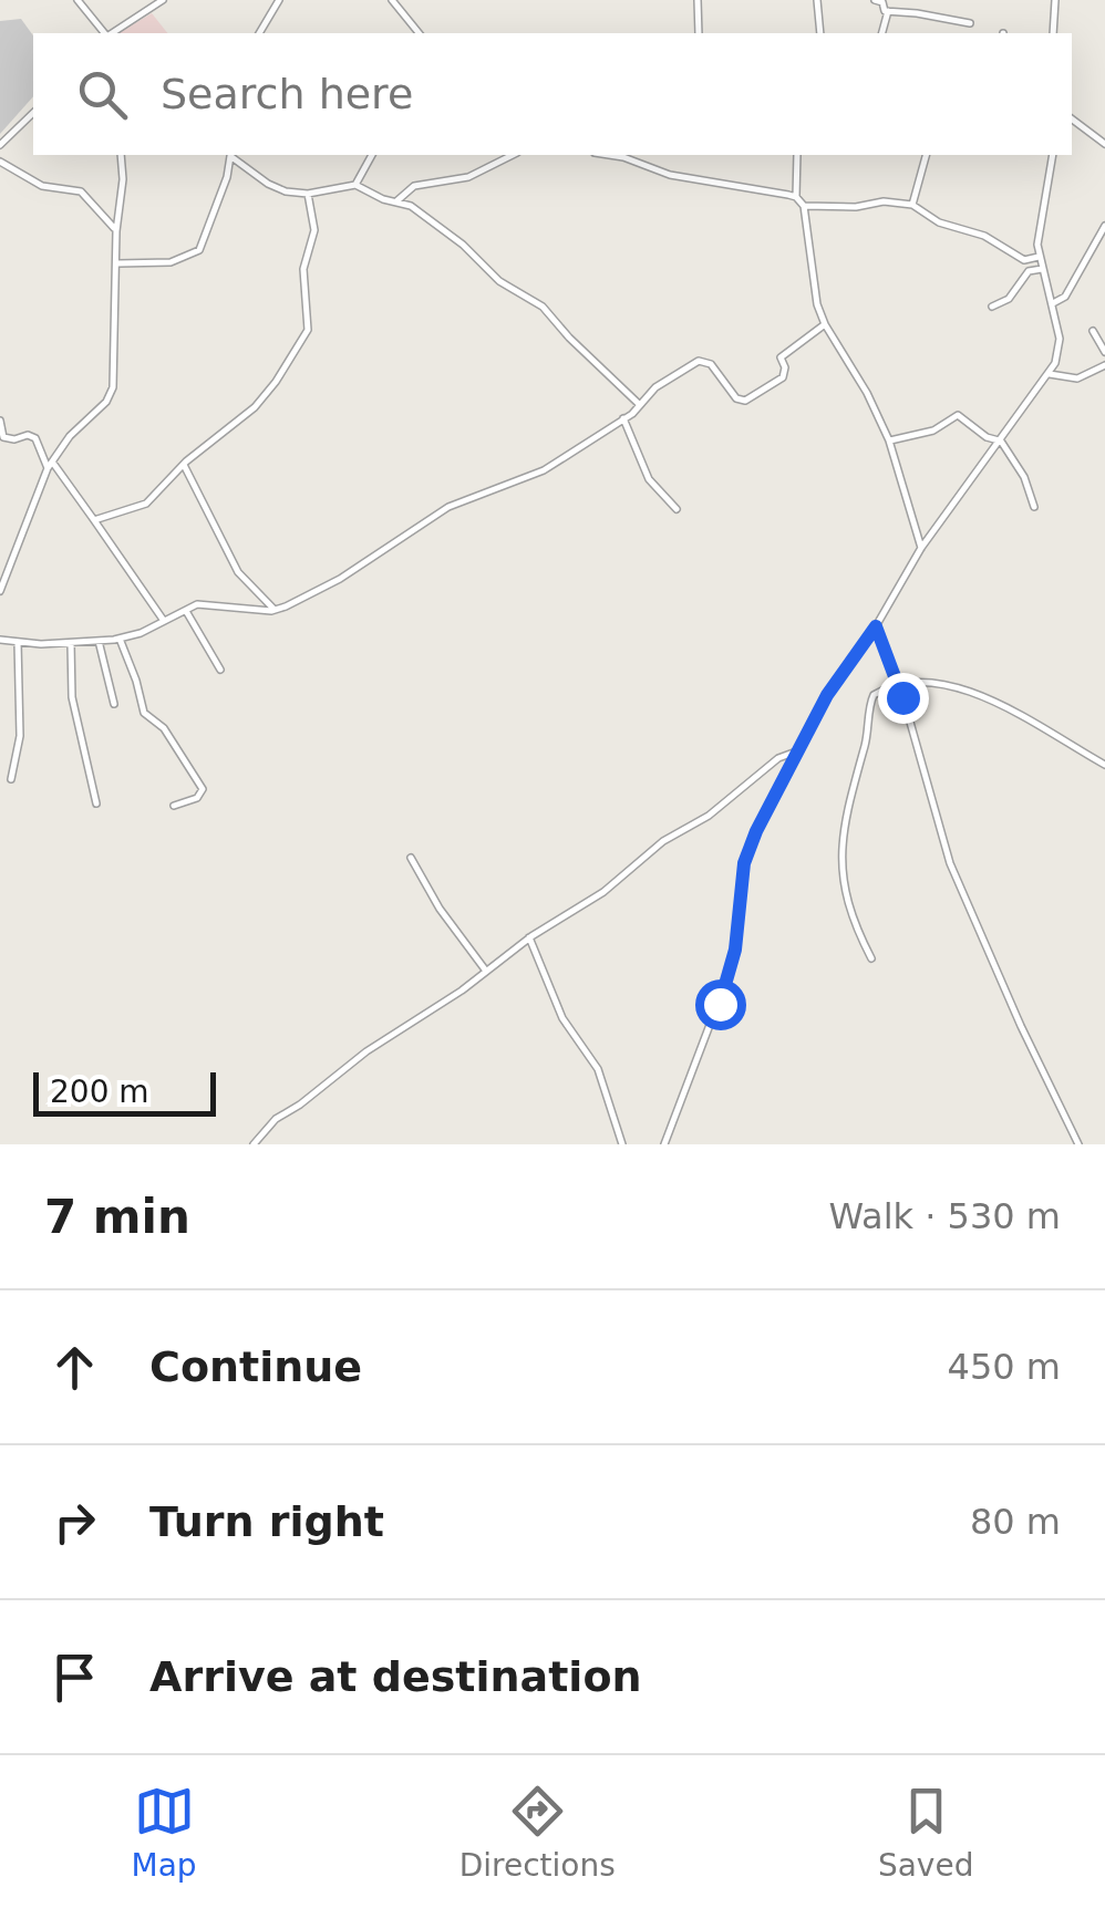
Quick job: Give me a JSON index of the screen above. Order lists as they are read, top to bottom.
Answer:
{
  "scale_bar": "200 m",
  "page": {
    "search": "Search here",
    "scale": "200 m",
    "heading": ["7 min", "Walk · 530 m"],
    "list": [
      ["Continue", "450 m"],
      ["Turn right", "80 m"],
      "Arrive at destination"
    ],
    "nav": ["Map", "Directions", "Saved"]
  }
}
